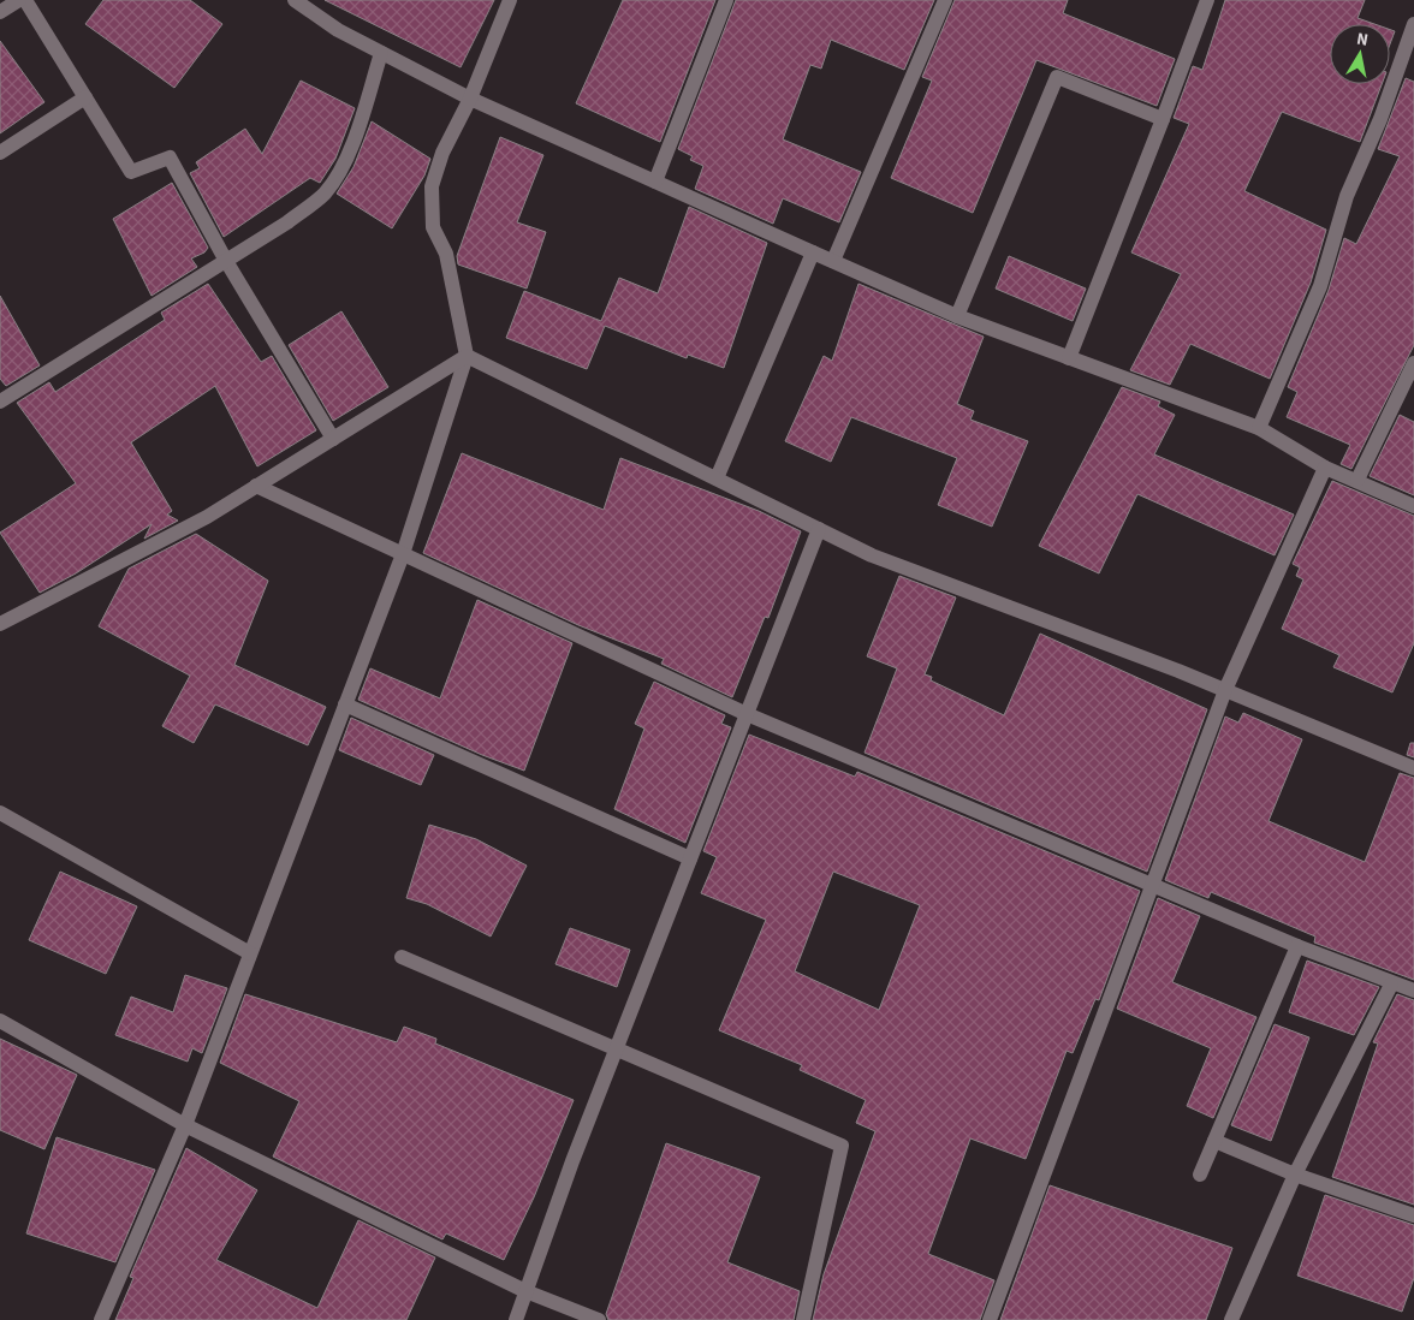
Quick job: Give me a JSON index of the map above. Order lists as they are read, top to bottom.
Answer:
{
  "north": "top"
}
